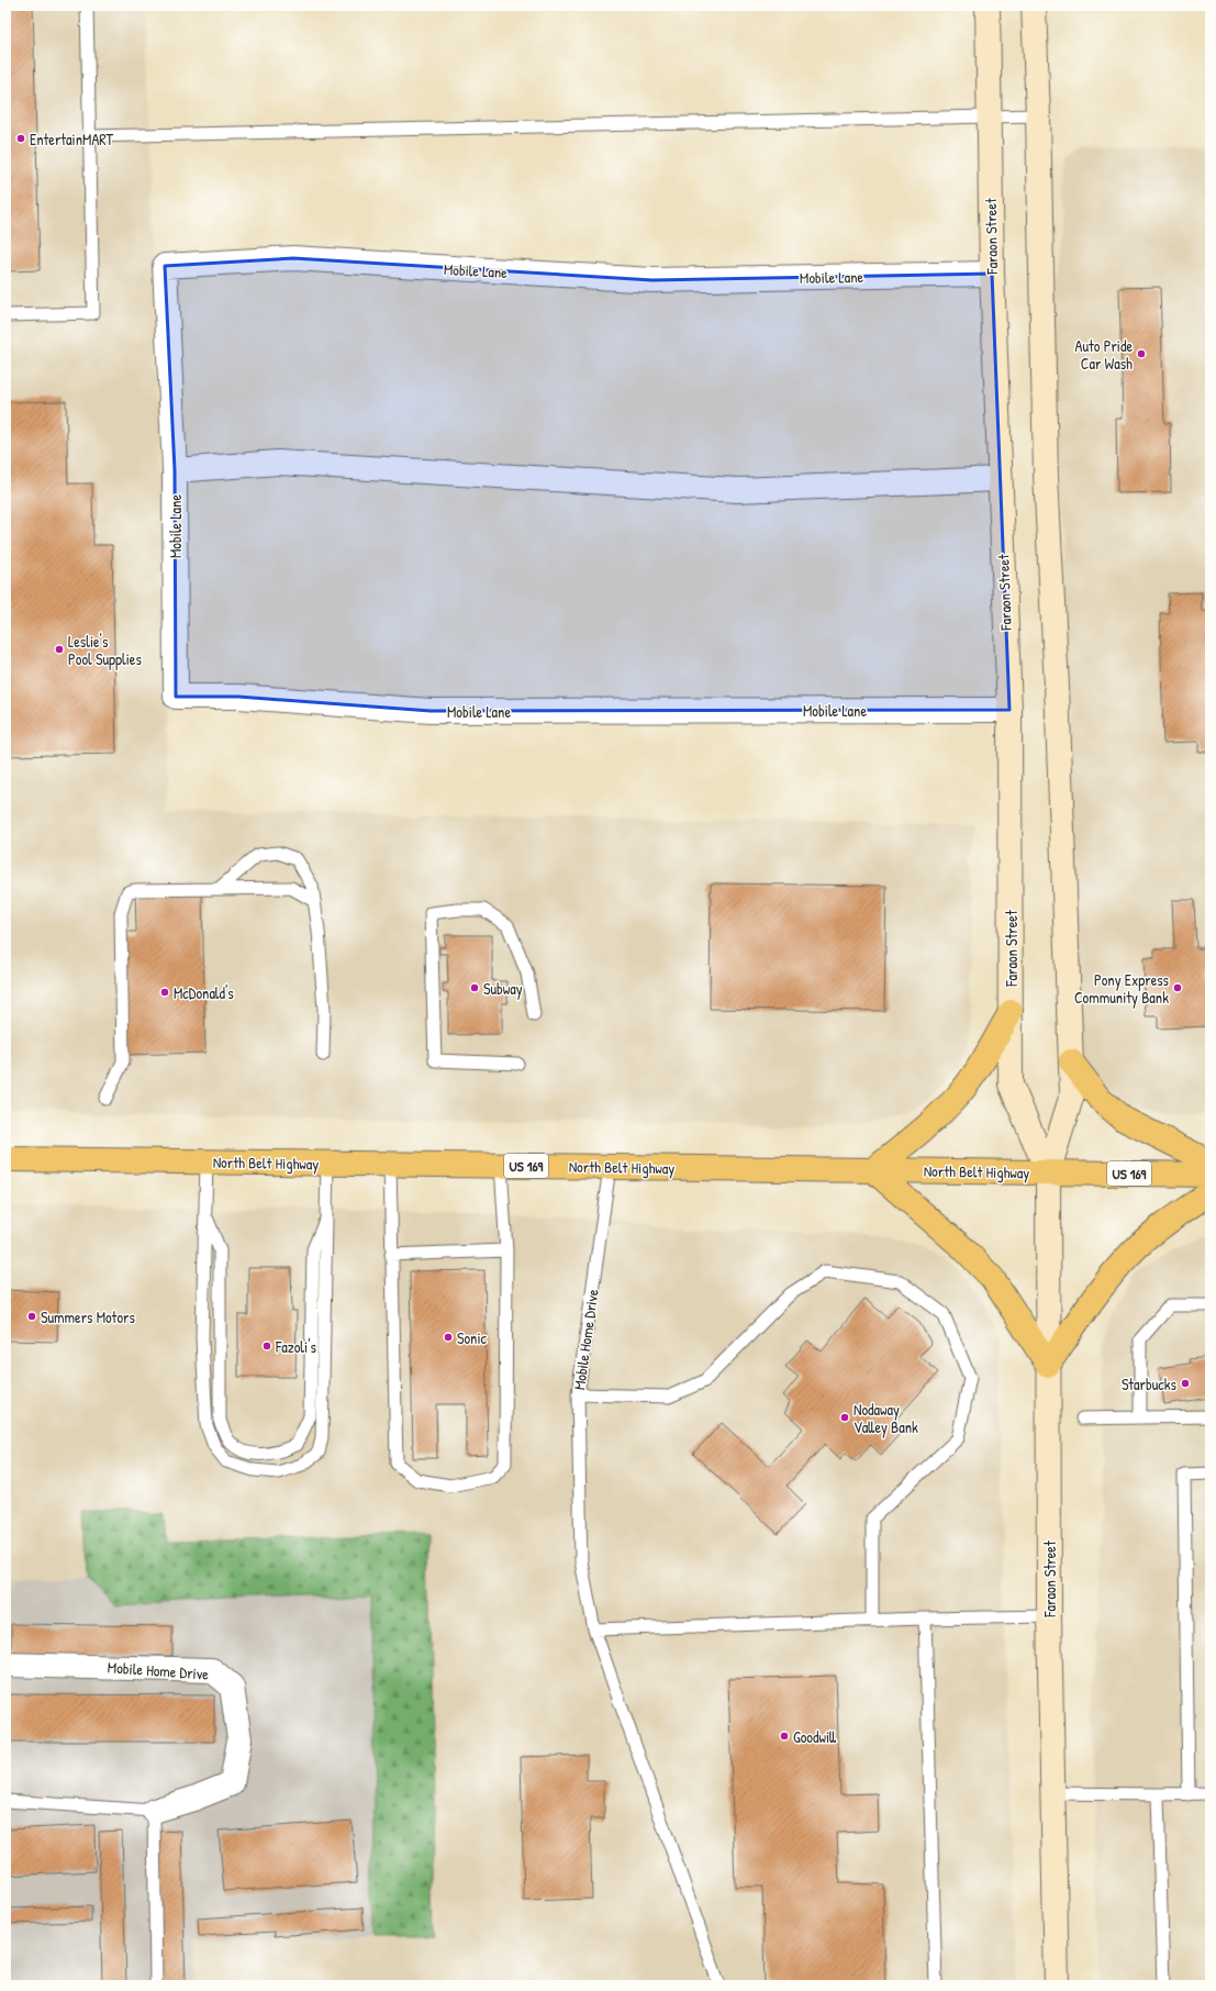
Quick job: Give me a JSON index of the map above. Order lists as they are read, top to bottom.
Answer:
{
  "streets": {
    "main road": ["Faraon Street", "North Belt Highway", "US 169"],
    "street": ["Mobile Lane", "Mobile Home Drive"]
  },
  "crossings": [
    ["Faraon Street", "Mobile Lane"],
    ["Faraon Street", "North Belt Highway"],
    ["North Belt Highway", "Mobile Home Drive"]
  ],
  "places": [
    "EntertainMART",
    "Auto Pride Car Wash",
    "Leslie's Pool Supplies",
    "Subway",
    "Pony Express Community Bank",
    "McDonald's",
    "Summers Motors",
    "Sonic",
    "Fazoli's",
    "Starbucks",
    "Nodaway Valley Bank",
    "Goodwill"
  ]
}
